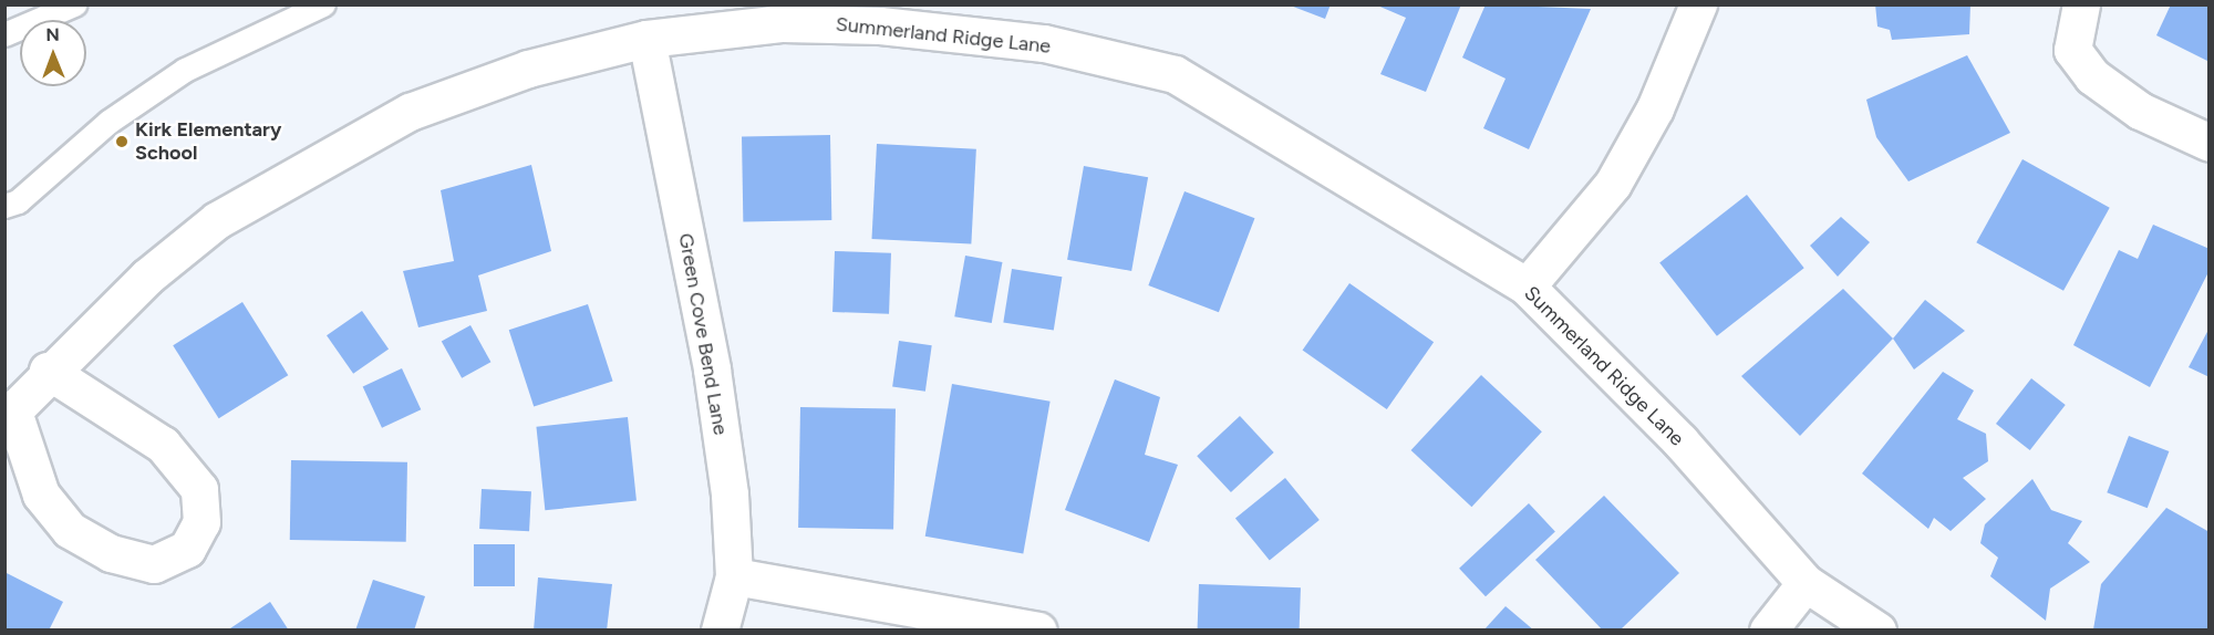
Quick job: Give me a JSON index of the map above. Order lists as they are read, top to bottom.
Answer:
{
  "streets": {
    "street": ["Summerland Ridge Lane", "Green Cove Bend Lane"]
  },
  "crossings": [
    ["Summerland Ridge Lane", "Green Cove Bend Lane"]
  ],
  "places": ["Kirk Elementary School"],
  "north": "top"
}
